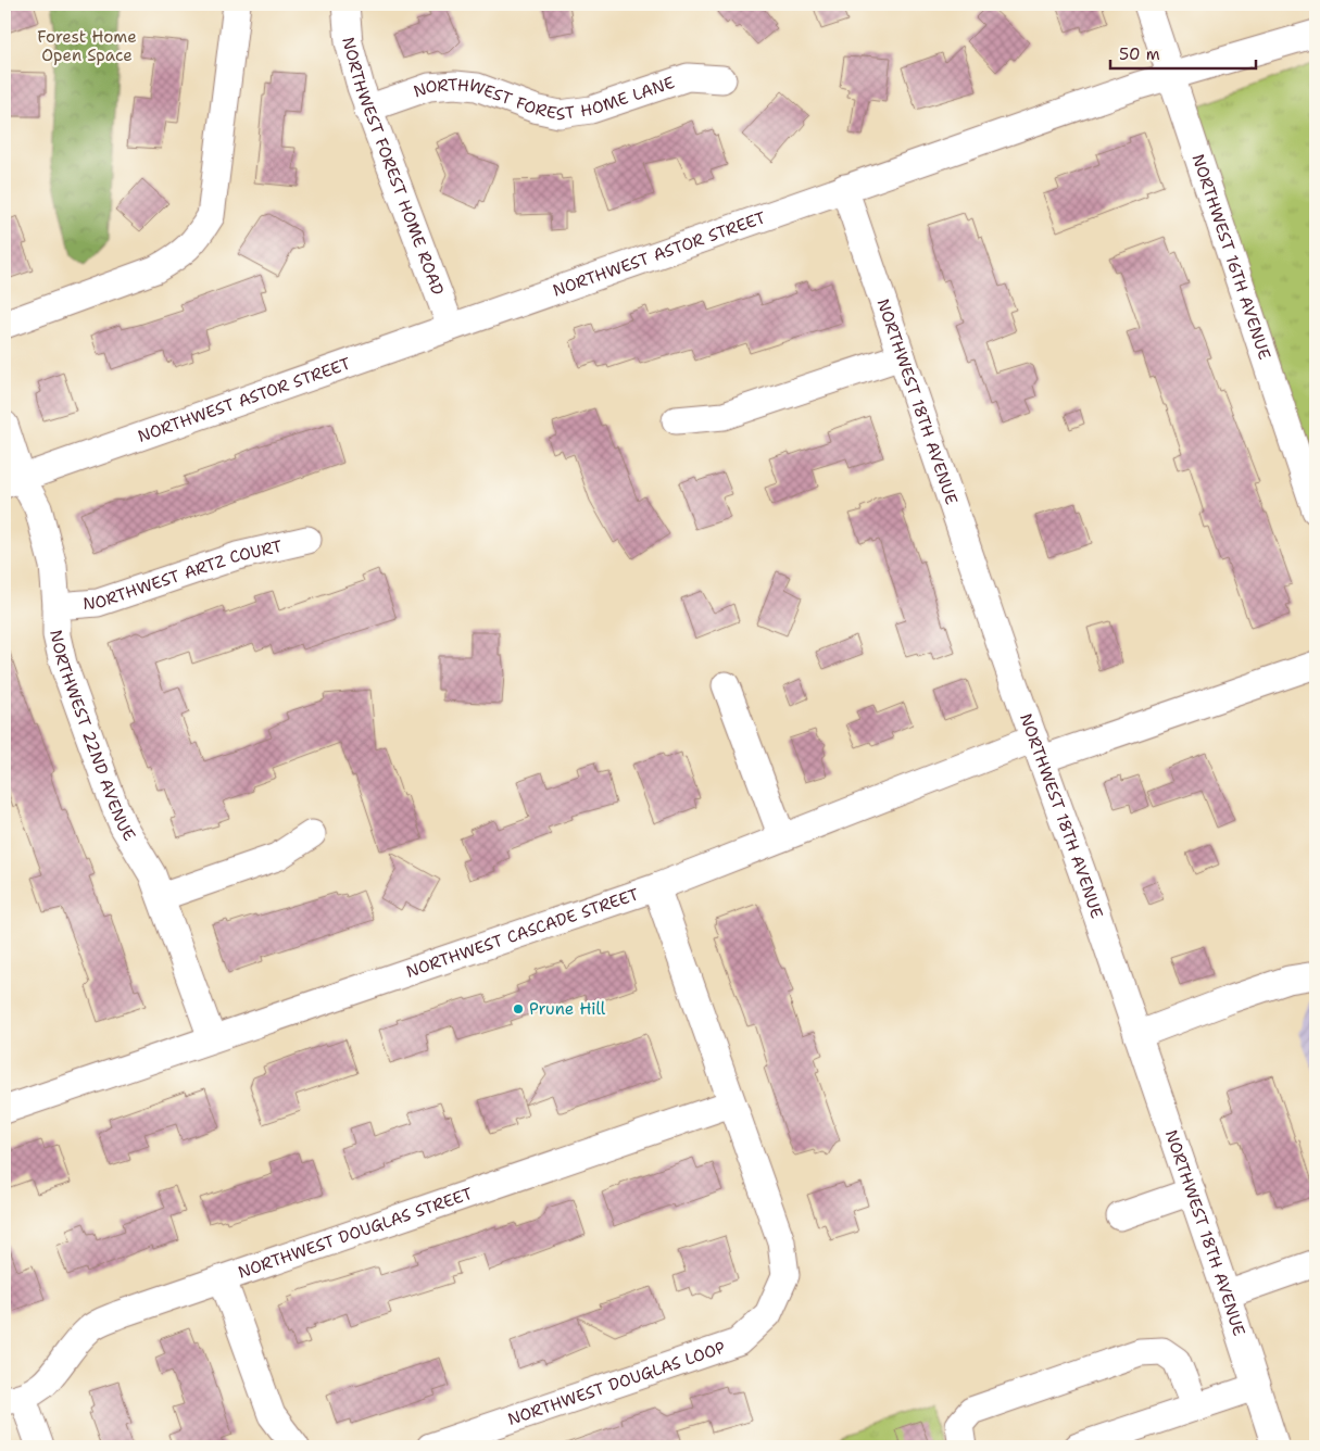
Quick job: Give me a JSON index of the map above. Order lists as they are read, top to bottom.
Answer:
{
  "streets": {
    "street": [
      "NORTHWEST FOREST HOME LANE",
      "NORTHWEST FOREST HOME ROAD",
      "NORTHWEST ASTOR STREET",
      "NORTHWEST 16TH AVENUE",
      "NORTHWEST 18TH AVENUE",
      "NORTHWEST ARTZ COURT",
      "NORTHWEST 22ND AVENUE",
      "NORTHWEST CASCADE STREET",
      "NORTHWEST DOUGLAS STREET",
      "NORTHWEST DOUGLAS LOOP"
    ]
  },
  "crossings": [
    ["NORTHWEST FOREST HOME LANE", "NORTHWEST FOREST HOME ROAD"],
    ["NORTHWEST FOREST HOME ROAD", "NORTHWEST ASTOR STREET"],
    ["NORTHWEST ASTOR STREET", "NORTHWEST 16TH AVENUE"],
    ["NORTHWEST ASTOR STREET", "NORTHWEST 18TH AVENUE"],
    ["NORTHWEST ASTOR STREET", "NORTHWEST 22ND AVENUE"],
    ["NORTHWEST 18TH AVENUE", "NORTHWEST CASCADE STREET"],
    ["NORTHWEST ARTZ COURT", "NORTHWEST 22ND AVENUE"],
    ["NORTHWEST 22ND AVENUE", "NORTHWEST CASCADE STREET"],
    ["NORTHWEST CASCADE STREET", "NORTHWEST DOUGLAS LOOP"],
    ["NORTHWEST DOUGLAS STREET", "NORTHWEST DOUGLAS LOOP"]
  ],
  "parks": ["Forest Home Open Space"],
  "places": ["Prune Hill"],
  "scale_bar": "50 m"
}
